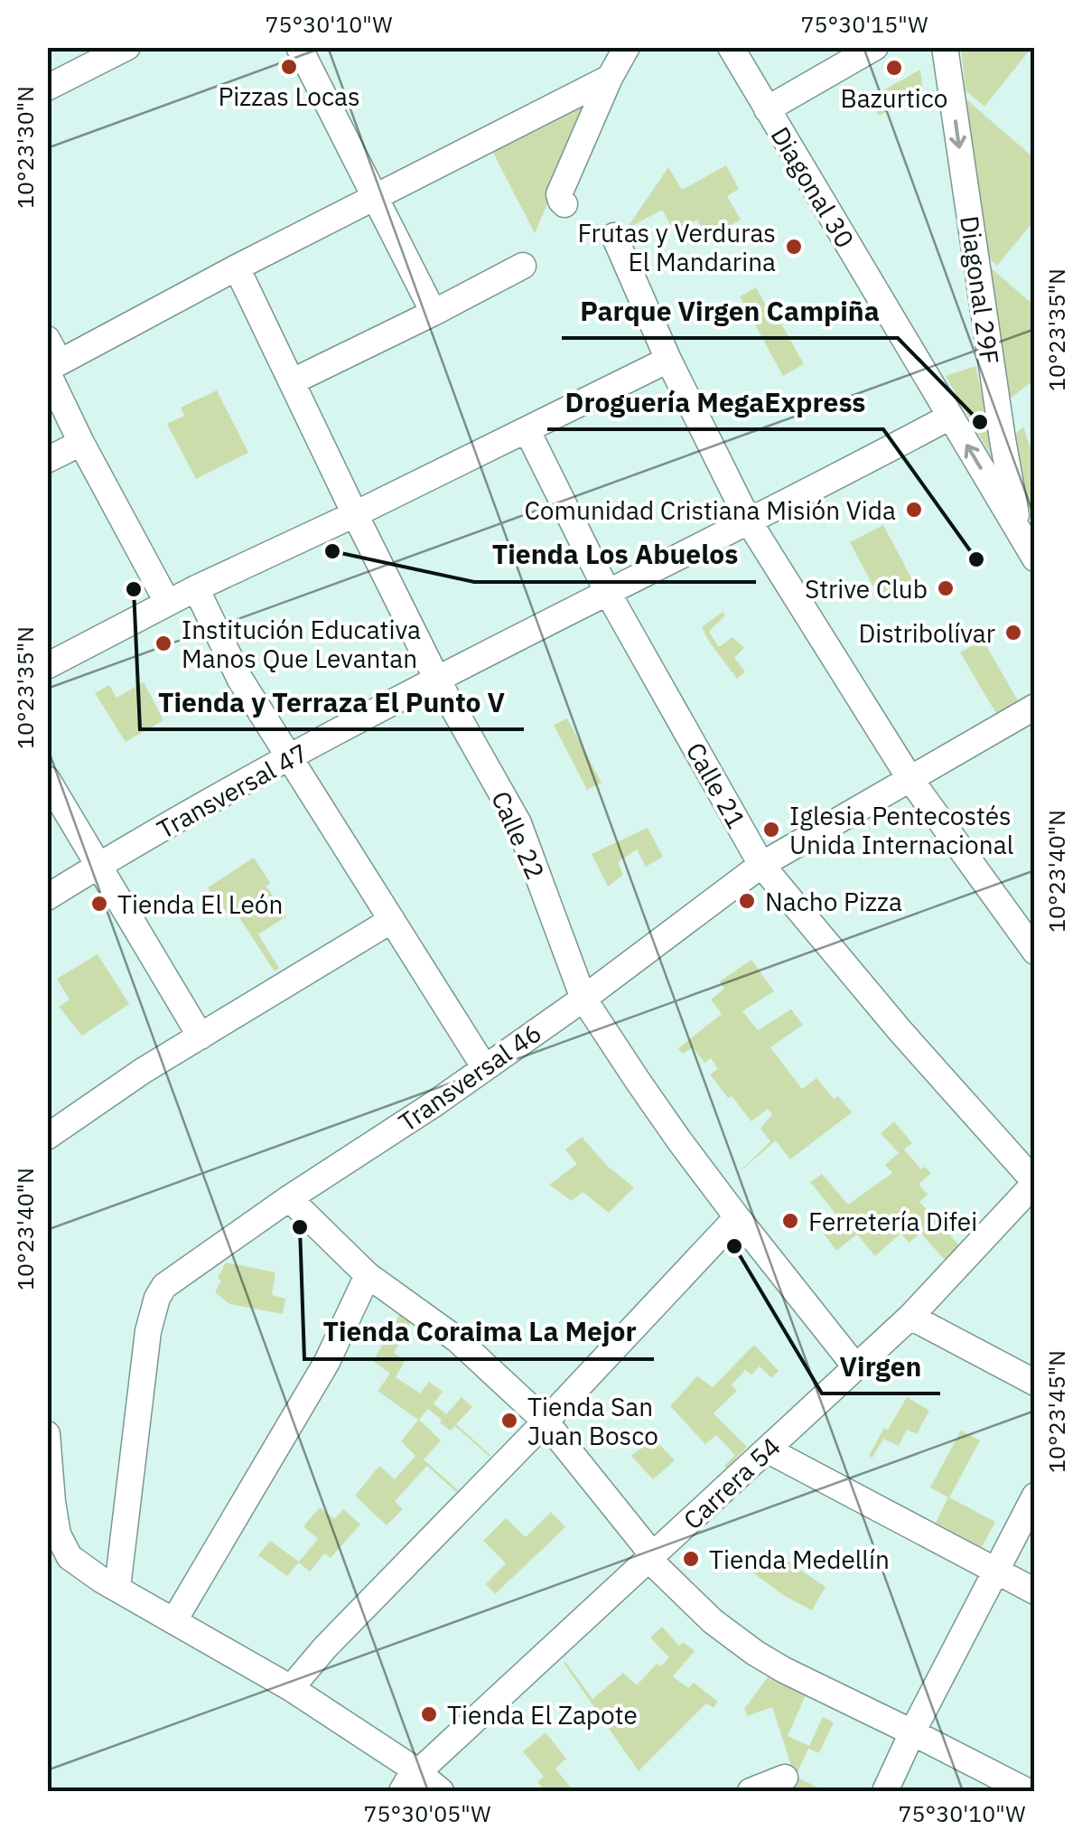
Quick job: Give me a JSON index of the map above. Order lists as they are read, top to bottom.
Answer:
{
  "streets": {
    "street": [
      "Diagonal 30",
      "Diagonal 29F",
      "Calle 21",
      "Transversal 47",
      "Calle 22",
      "Transversal 46",
      "Carrera 54"
    ]
  },
  "crossings": [
    ["Diagonal 30", "Diagonal 29F"],
    ["Diagonal 30", "Transversal 47"],
    ["Calle 21", "Transversal 47"],
    ["Calle 21", "Transversal 46"],
    ["Calle 21", "Carrera 54"],
    ["Transversal 47", "Calle 22"],
    ["Calle 22", "Transversal 46"],
    ["Calle 22", "Carrera 54"]
  ],
  "one_way": ["Diagonal 29F"],
  "places": [
    "Pizzas Locas",
    "Bazurtico",
    "Frutas y Verduras El Mandarina",
    "Parque Virgen Campiña",
    "Comunidad Cristiana Misión Vida",
    "Tienda Los Abuelos",
    "Droguería MegaExpress",
    "Strive Club",
    "Tienda y Terraza El Punto V",
    "Distribolívar",
    "Institución Educativa Manos Que Levantan",
    "Iglesia Pentecostés Unida Internacional",
    "Nacho Pizza",
    "Tienda El León",
    "Ferretería Difei",
    "Tienda Coraima La Mejor",
    "Virgen",
    "Tienda San Juan Bosco",
    "Tienda Medellín",
    "Tienda El Zapote"
  ],
  "coordinates": [
    "75°30'10\"W",
    "75°30'15\"W",
    "10°23'30\"N",
    "10°23'35\"N",
    "10°23'40\"N",
    "10°23'45\"N",
    "75°30'05\"W"
  ]
}
